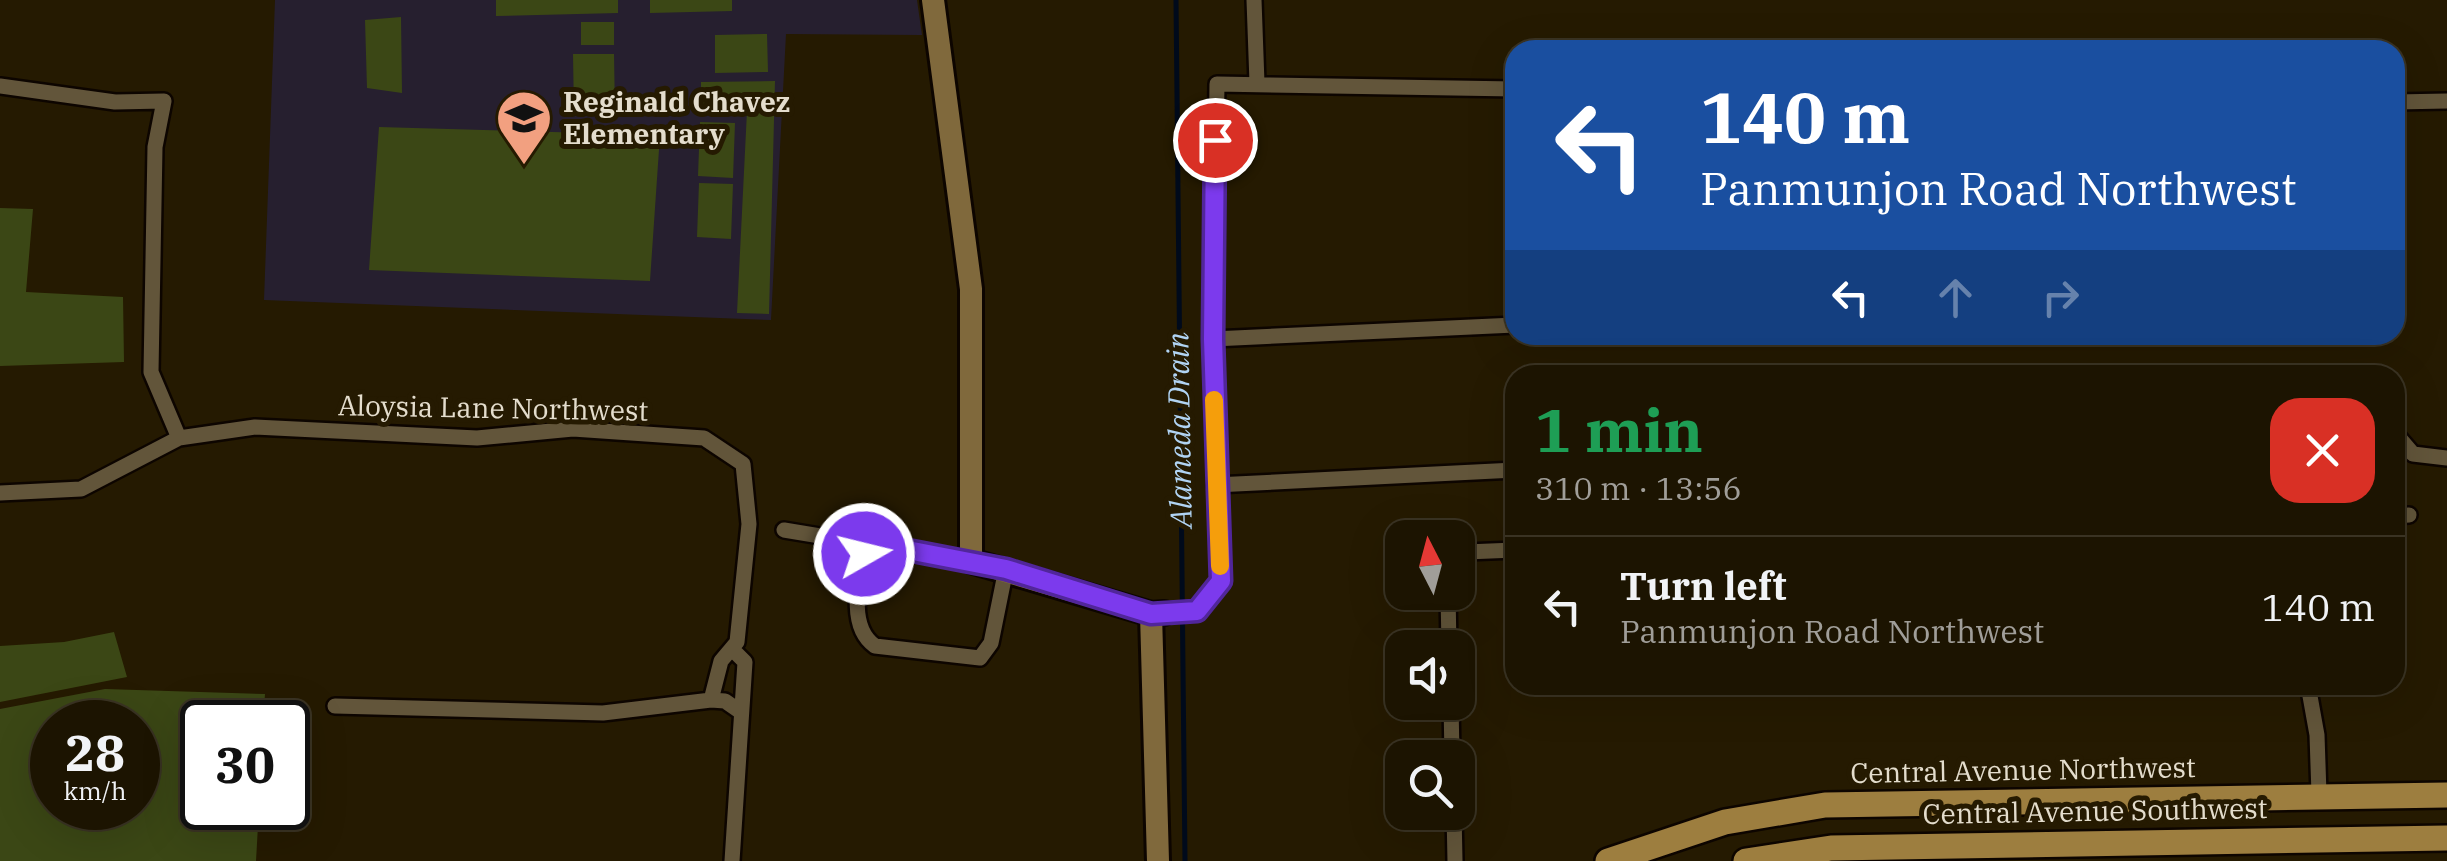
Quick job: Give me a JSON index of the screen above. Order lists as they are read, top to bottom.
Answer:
{
  "streets": {
    "main road": ["Central Avenue Northwest", "Central Avenue Southwest"],
    "street": ["Aloysia Lane Northwest"]
  },
  "water": ["Alameda Drain"],
  "places": {
    "school or university": ["Reginald Chavez Elementary"]
  },
  "north": "top",
  "page": {
    "turn": ["140 m", "Panmunjon Road Northwest"],
    "heading": ["1 min", "310 m · 13:56"],
    "list": [
      {
        "name": "Turn left",
        "note": "Panmunjon Road Northwest",
        "value": "140 m"
      }
    ],
    "speed": "28 km/h",
    "limit": "30"
  }
}
